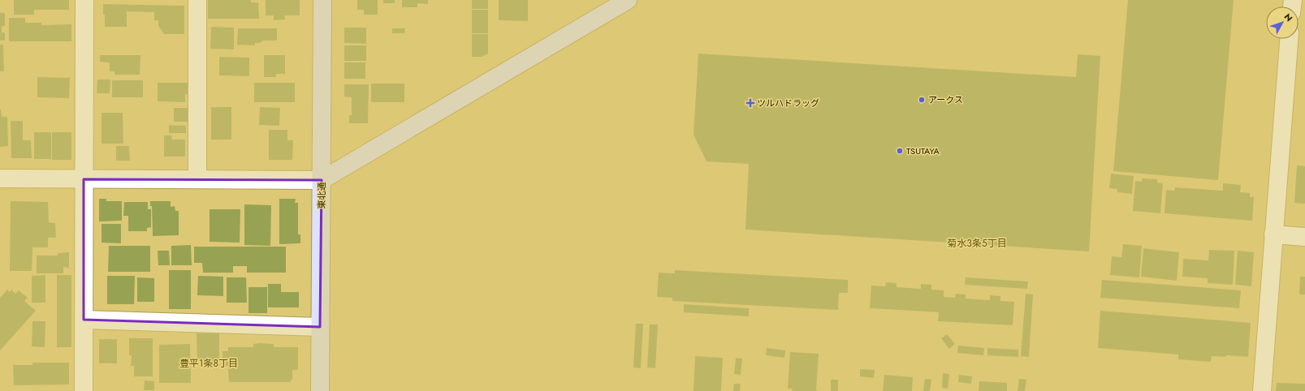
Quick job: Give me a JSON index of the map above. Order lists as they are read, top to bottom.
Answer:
{
  "streets": {
    "street": ["東北通"]
  },
  "districts": ["菊水3条5丁目", "豊平1条8丁目"],
  "places": {
    "other": ["アークス", "TSUTAYA"],
    "health": ["ツルハドラッグ"]
  },
  "north": "top right"
}
